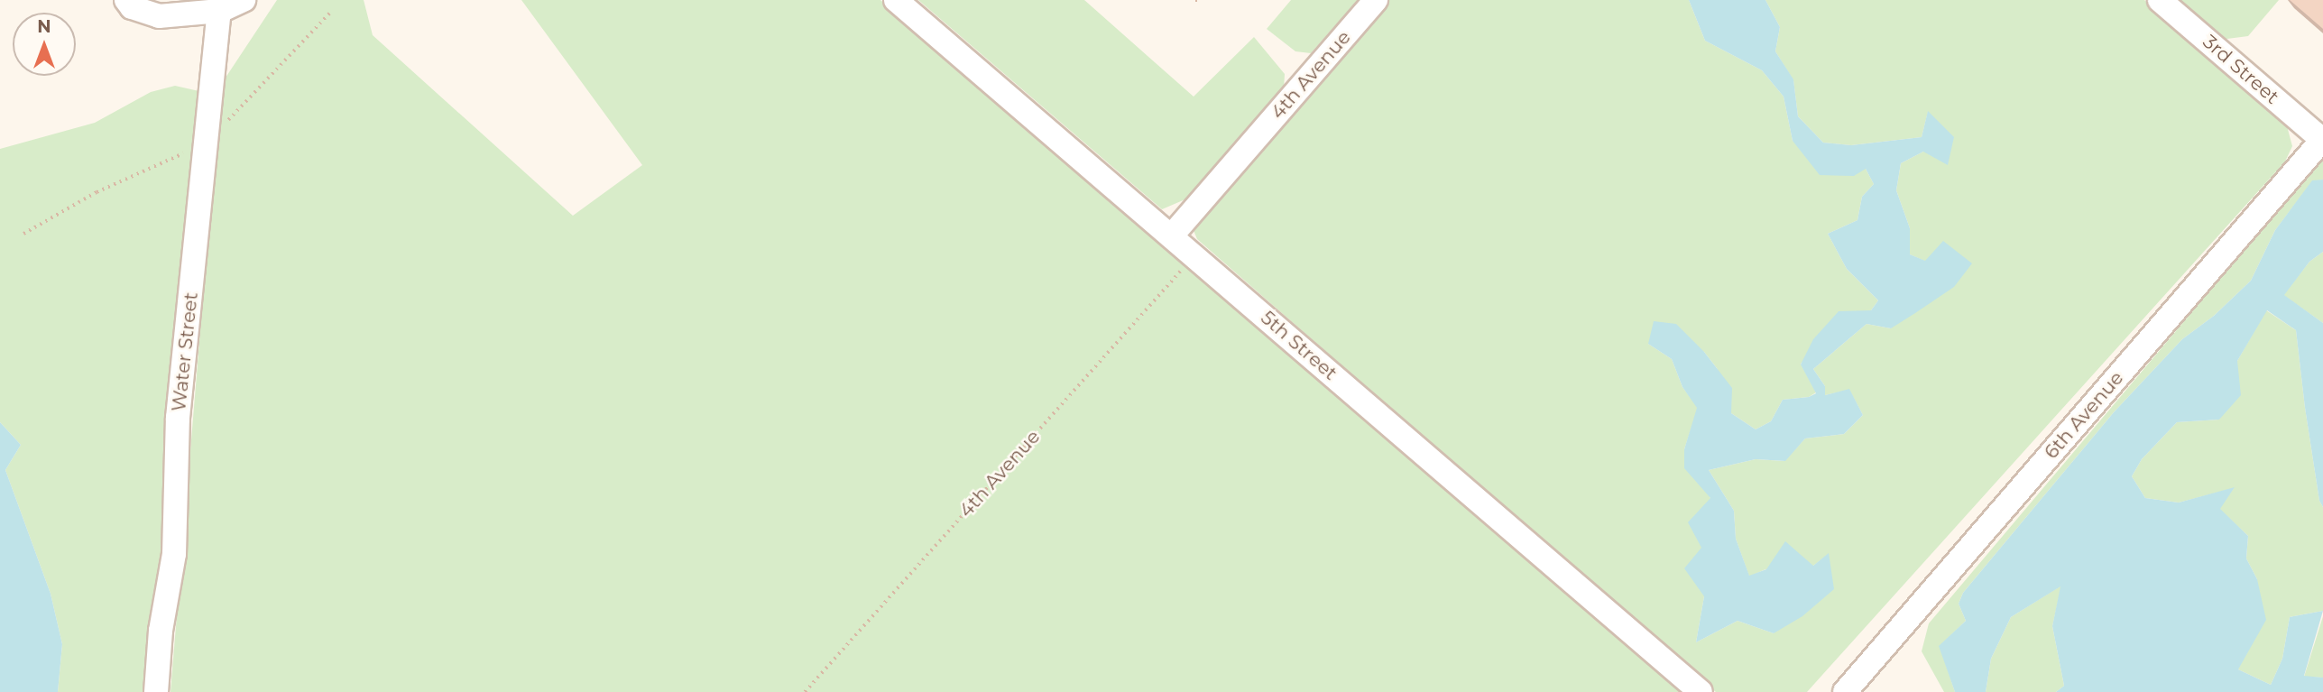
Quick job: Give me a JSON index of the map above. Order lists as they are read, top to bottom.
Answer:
{
  "streets": {
    "street": [
      "3rd Street",
      "4th Avenue",
      "5th Street",
      "Water Street",
      "6th Avenue"
    ]
  },
  "crossings": [
    ["3rd Street", "6th Avenue"],
    ["4th Avenue", "5th Street"]
  ],
  "north": "top"
}
